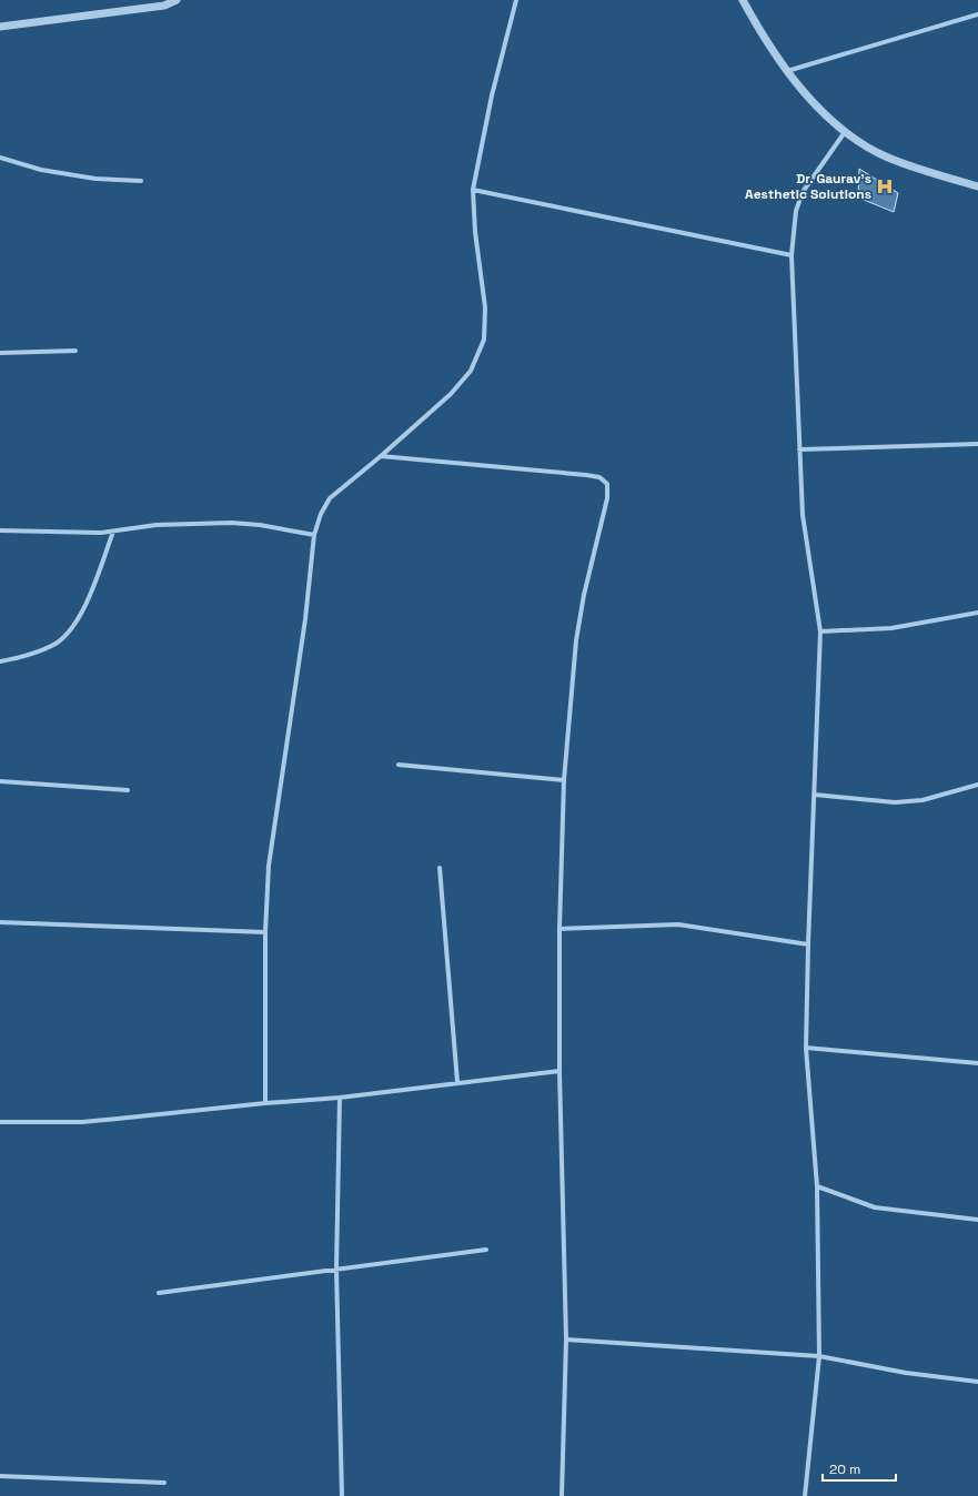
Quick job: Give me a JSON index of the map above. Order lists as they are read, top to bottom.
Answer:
{
  "places": {
    "hospital": ["Dr. Gaurav's Aesthetic Solutions"]
  },
  "scale_bar": "20 m"
}
